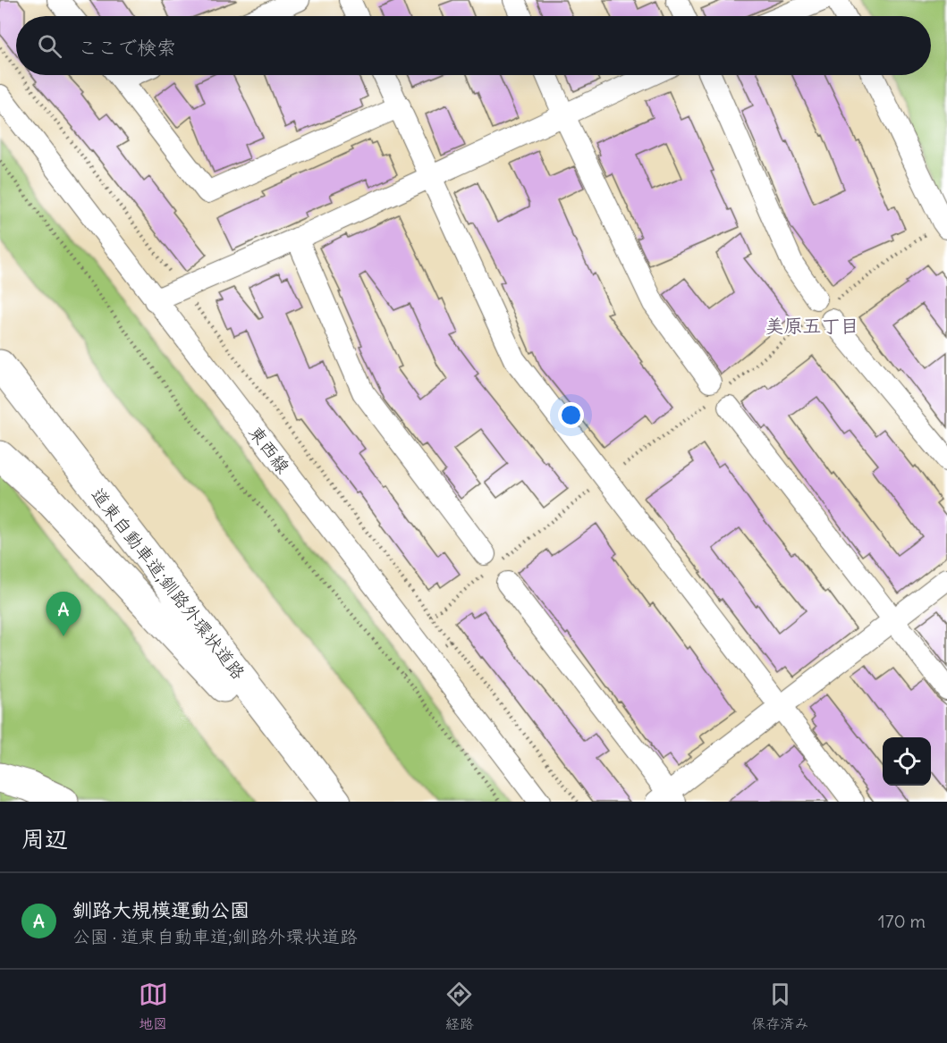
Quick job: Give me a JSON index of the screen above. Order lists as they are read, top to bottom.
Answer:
{
  "streets": {
    "main road": ["道東自動車道;釧路外環状道路"],
    "street": ["東西線"]
  },
  "districts": ["美原五丁目"],
  "page": {
    "search": "ここで検索",
    "pins": "A",
    "heading": "周辺",
    "list": [
      {
        "mark": "A",
        "name": "釧路大規模運動公園",
        "note": "公園 · 道東自動車道;釧路外環状道路",
        "value": "170 m"
      }
    ],
    "nav": ["地図", "経路", "保存済み"]
  }
}
